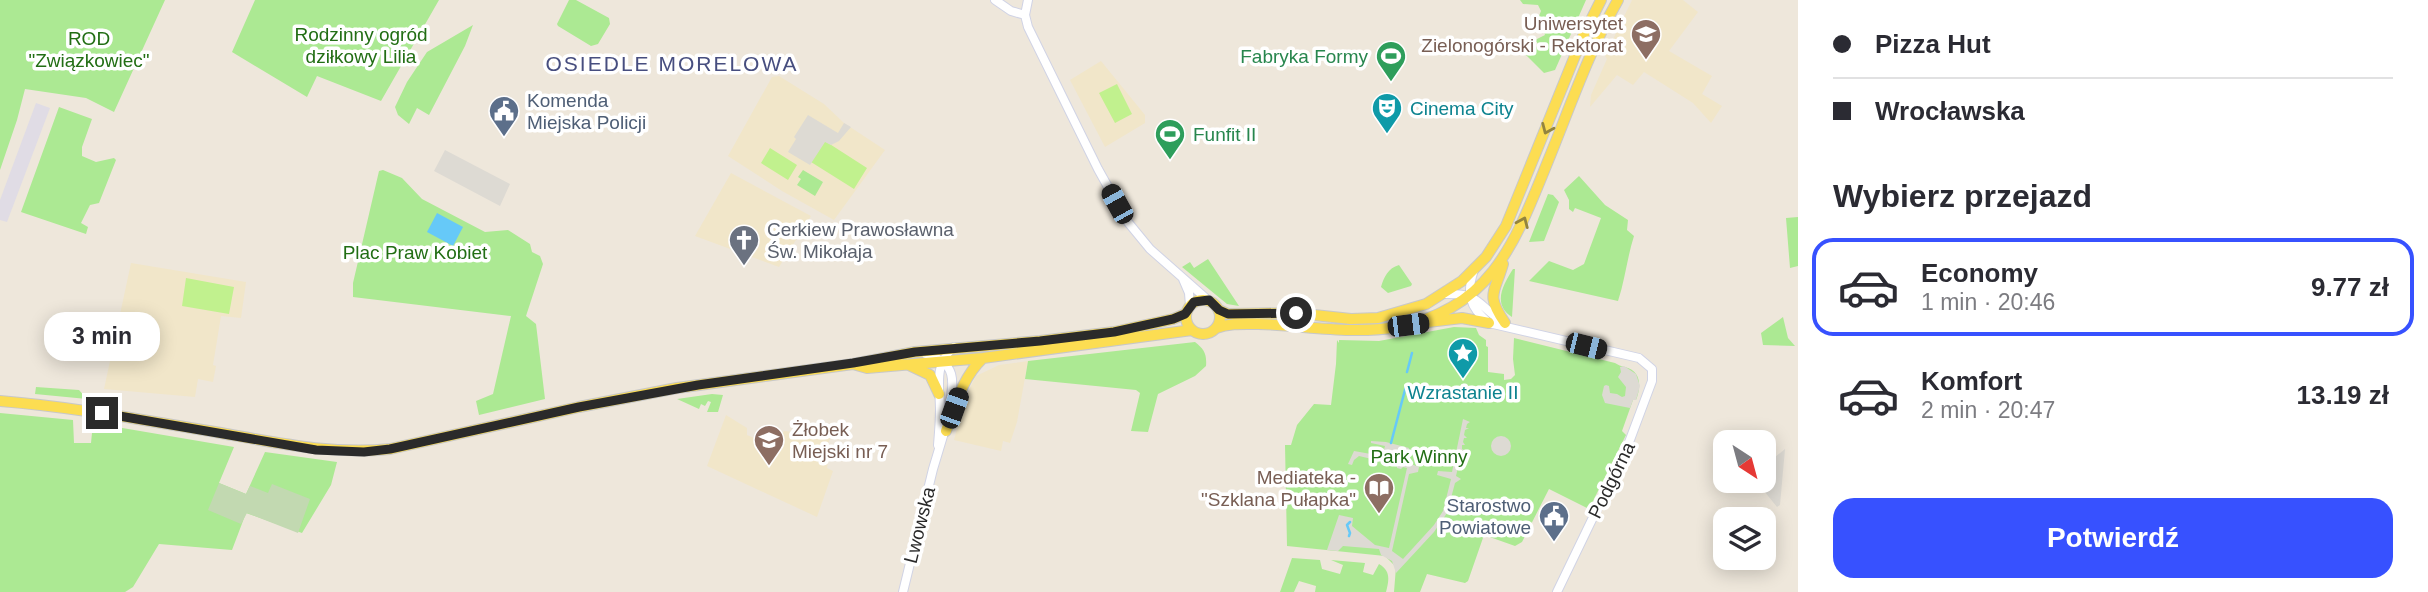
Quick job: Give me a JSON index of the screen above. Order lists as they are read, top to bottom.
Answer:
{
  "streets": {
    "street": ["Podgórna", "Lwowska"]
  },
  "districts": ["OSIEDLE MORELOWA"],
  "parks": [
    "Rodzinny ogród dziłkowy Lilia",
    "ROD \"Związkowiec\"",
    "Plac Praw Kobiet",
    "Park Winny"
  ],
  "places": {
    "school or university": ["Uniwersytet Zielonogórski - Rektorat", "Żłobek Miejski nr 7"],
    "sports": ["Fabryka Formy", "Funfit II"],
    "theatre": ["Cinema City"],
    "public building": ["Komenda Miejska Policji", "Starostwo Powiatowe"],
    "church": ["Cerkiew Prawosławna Św. Mikołaja"],
    "place": ["Wzrastanie II"],
    "library": ["Mediateka - \"Szklana Pułapka\""]
  },
  "north": "bottom right",
  "page": {
    "banner": ["Pizza Hut", "Wrocławska"],
    "heading": "Wybierz przejazd",
    "list": [
      {
        "name": "Economy",
        "note": "1 min · 20:46",
        "value": "9.77 zł"
      },
      {
        "name": "Komfort",
        "note": "2 min · 20:47",
        "value": "13.19 zł"
      }
    ],
    "bubble": "3 min",
    "buttons": "Potwierdź"
  }
}
